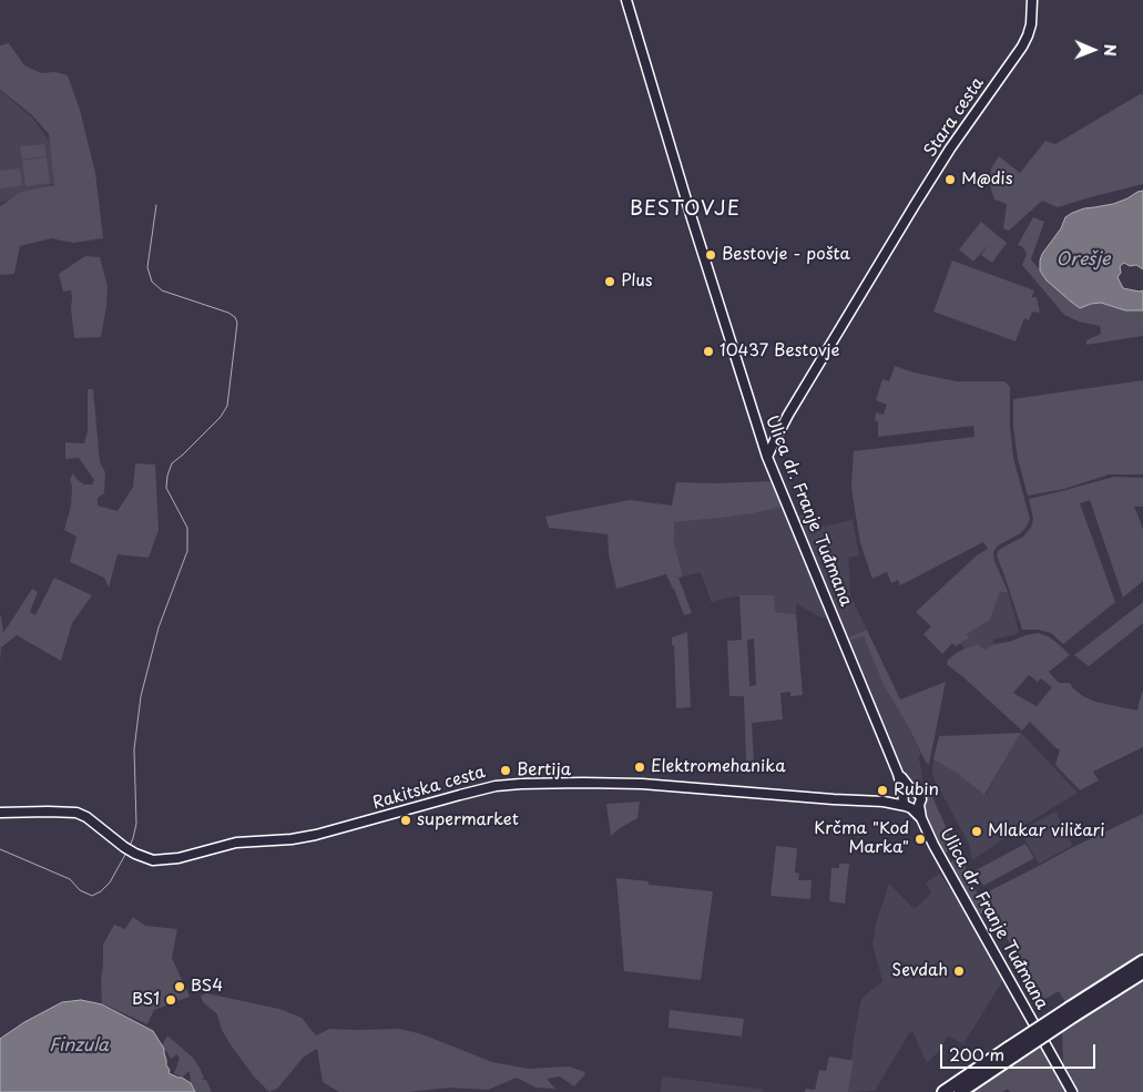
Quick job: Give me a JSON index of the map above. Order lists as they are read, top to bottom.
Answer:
{
  "streets": {
    "main road": ["Stara cesta", "Ulica dr. Franje Tuđmana", "Rakitska cesta"]
  },
  "crossings": [
    ["Stara cesta", "Ulica dr. Franje Tuđmana"],
    ["Ulica dr. Franje Tuđmana", "Rakitska cesta"]
  ],
  "districts": ["BESTOVJE"],
  "water": ["Orešje", "Finzula"],
  "places": [
    "M@dis",
    "Bestovje - pošta",
    "Plus",
    "10437 Bestovje",
    "Elektromehanika",
    "Bertija",
    "Rubin",
    "supermarket",
    "Mlakar viličari",
    "Krčma \"Kod Marka\"",
    "Sevdah",
    "BS4",
    "BS1"
  ],
  "scale_bar": "200 m",
  "north": "right"
}
